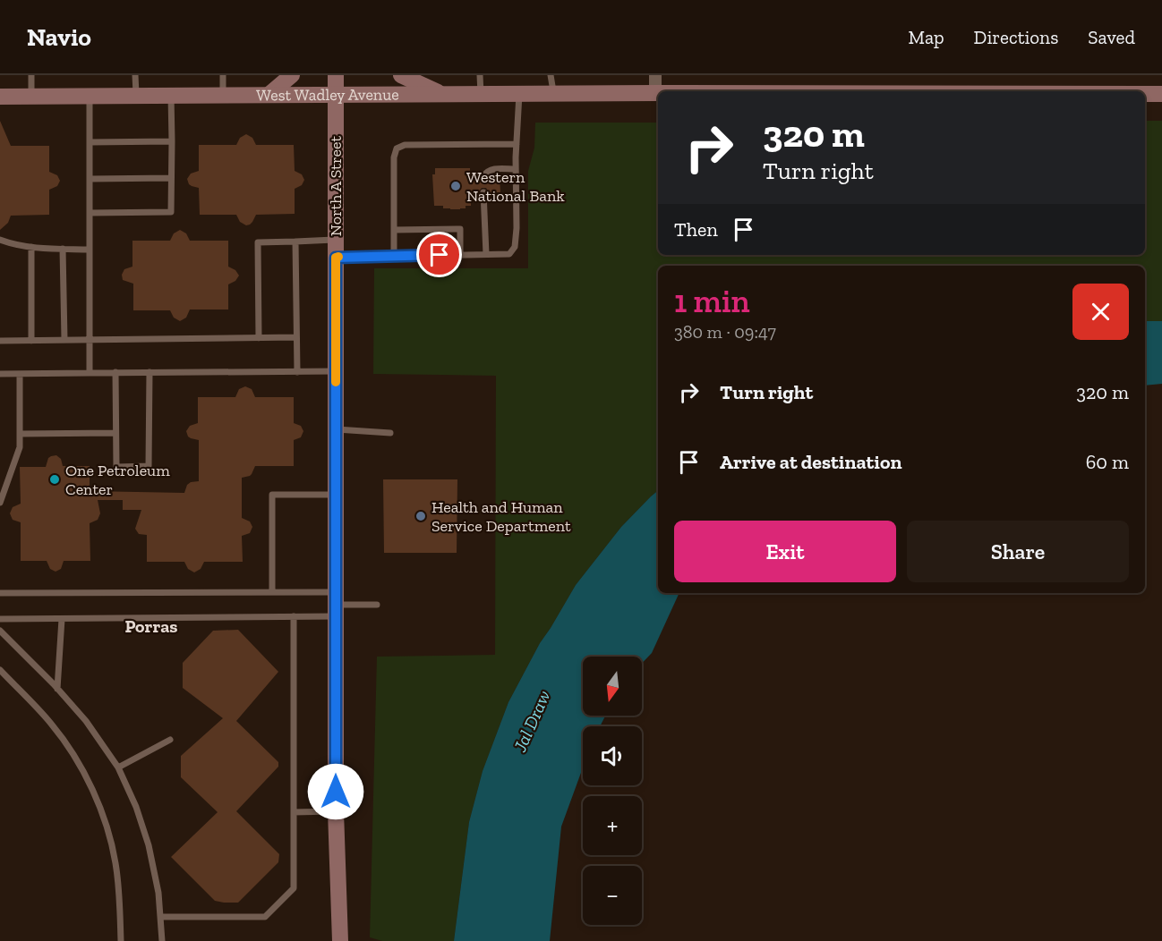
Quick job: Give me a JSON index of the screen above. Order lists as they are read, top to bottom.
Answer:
{
  "streets": {
    "main road": ["West Wadley Avenue", "North A Street"]
  },
  "crossings": [
    ["West Wadley Avenue", "North A Street"]
  ],
  "districts": ["Porras"],
  "water": ["Jal Draw"],
  "places": ["Western National Bank", "One Petroleum Center", "Health and Human Service Department"],
  "north": "bottom",
  "page": {
    "header": "Navio",
    "nav": ["Map", "Directions", "Saved"],
    "turn": ["320 m", "Turn right"],
    "then": "Then",
    "heading": ["1 min", "380 m · 09:47"],
    "list": [
      {
        "name": "Turn right",
        "value": "320 m"
      },
      {
        "name": "Arrive at destination",
        "value": "60 m"
      }
    ],
    "buttons": ["Exit", "Share"],
    "map_buttons": ["+", "−"]
  }
}
